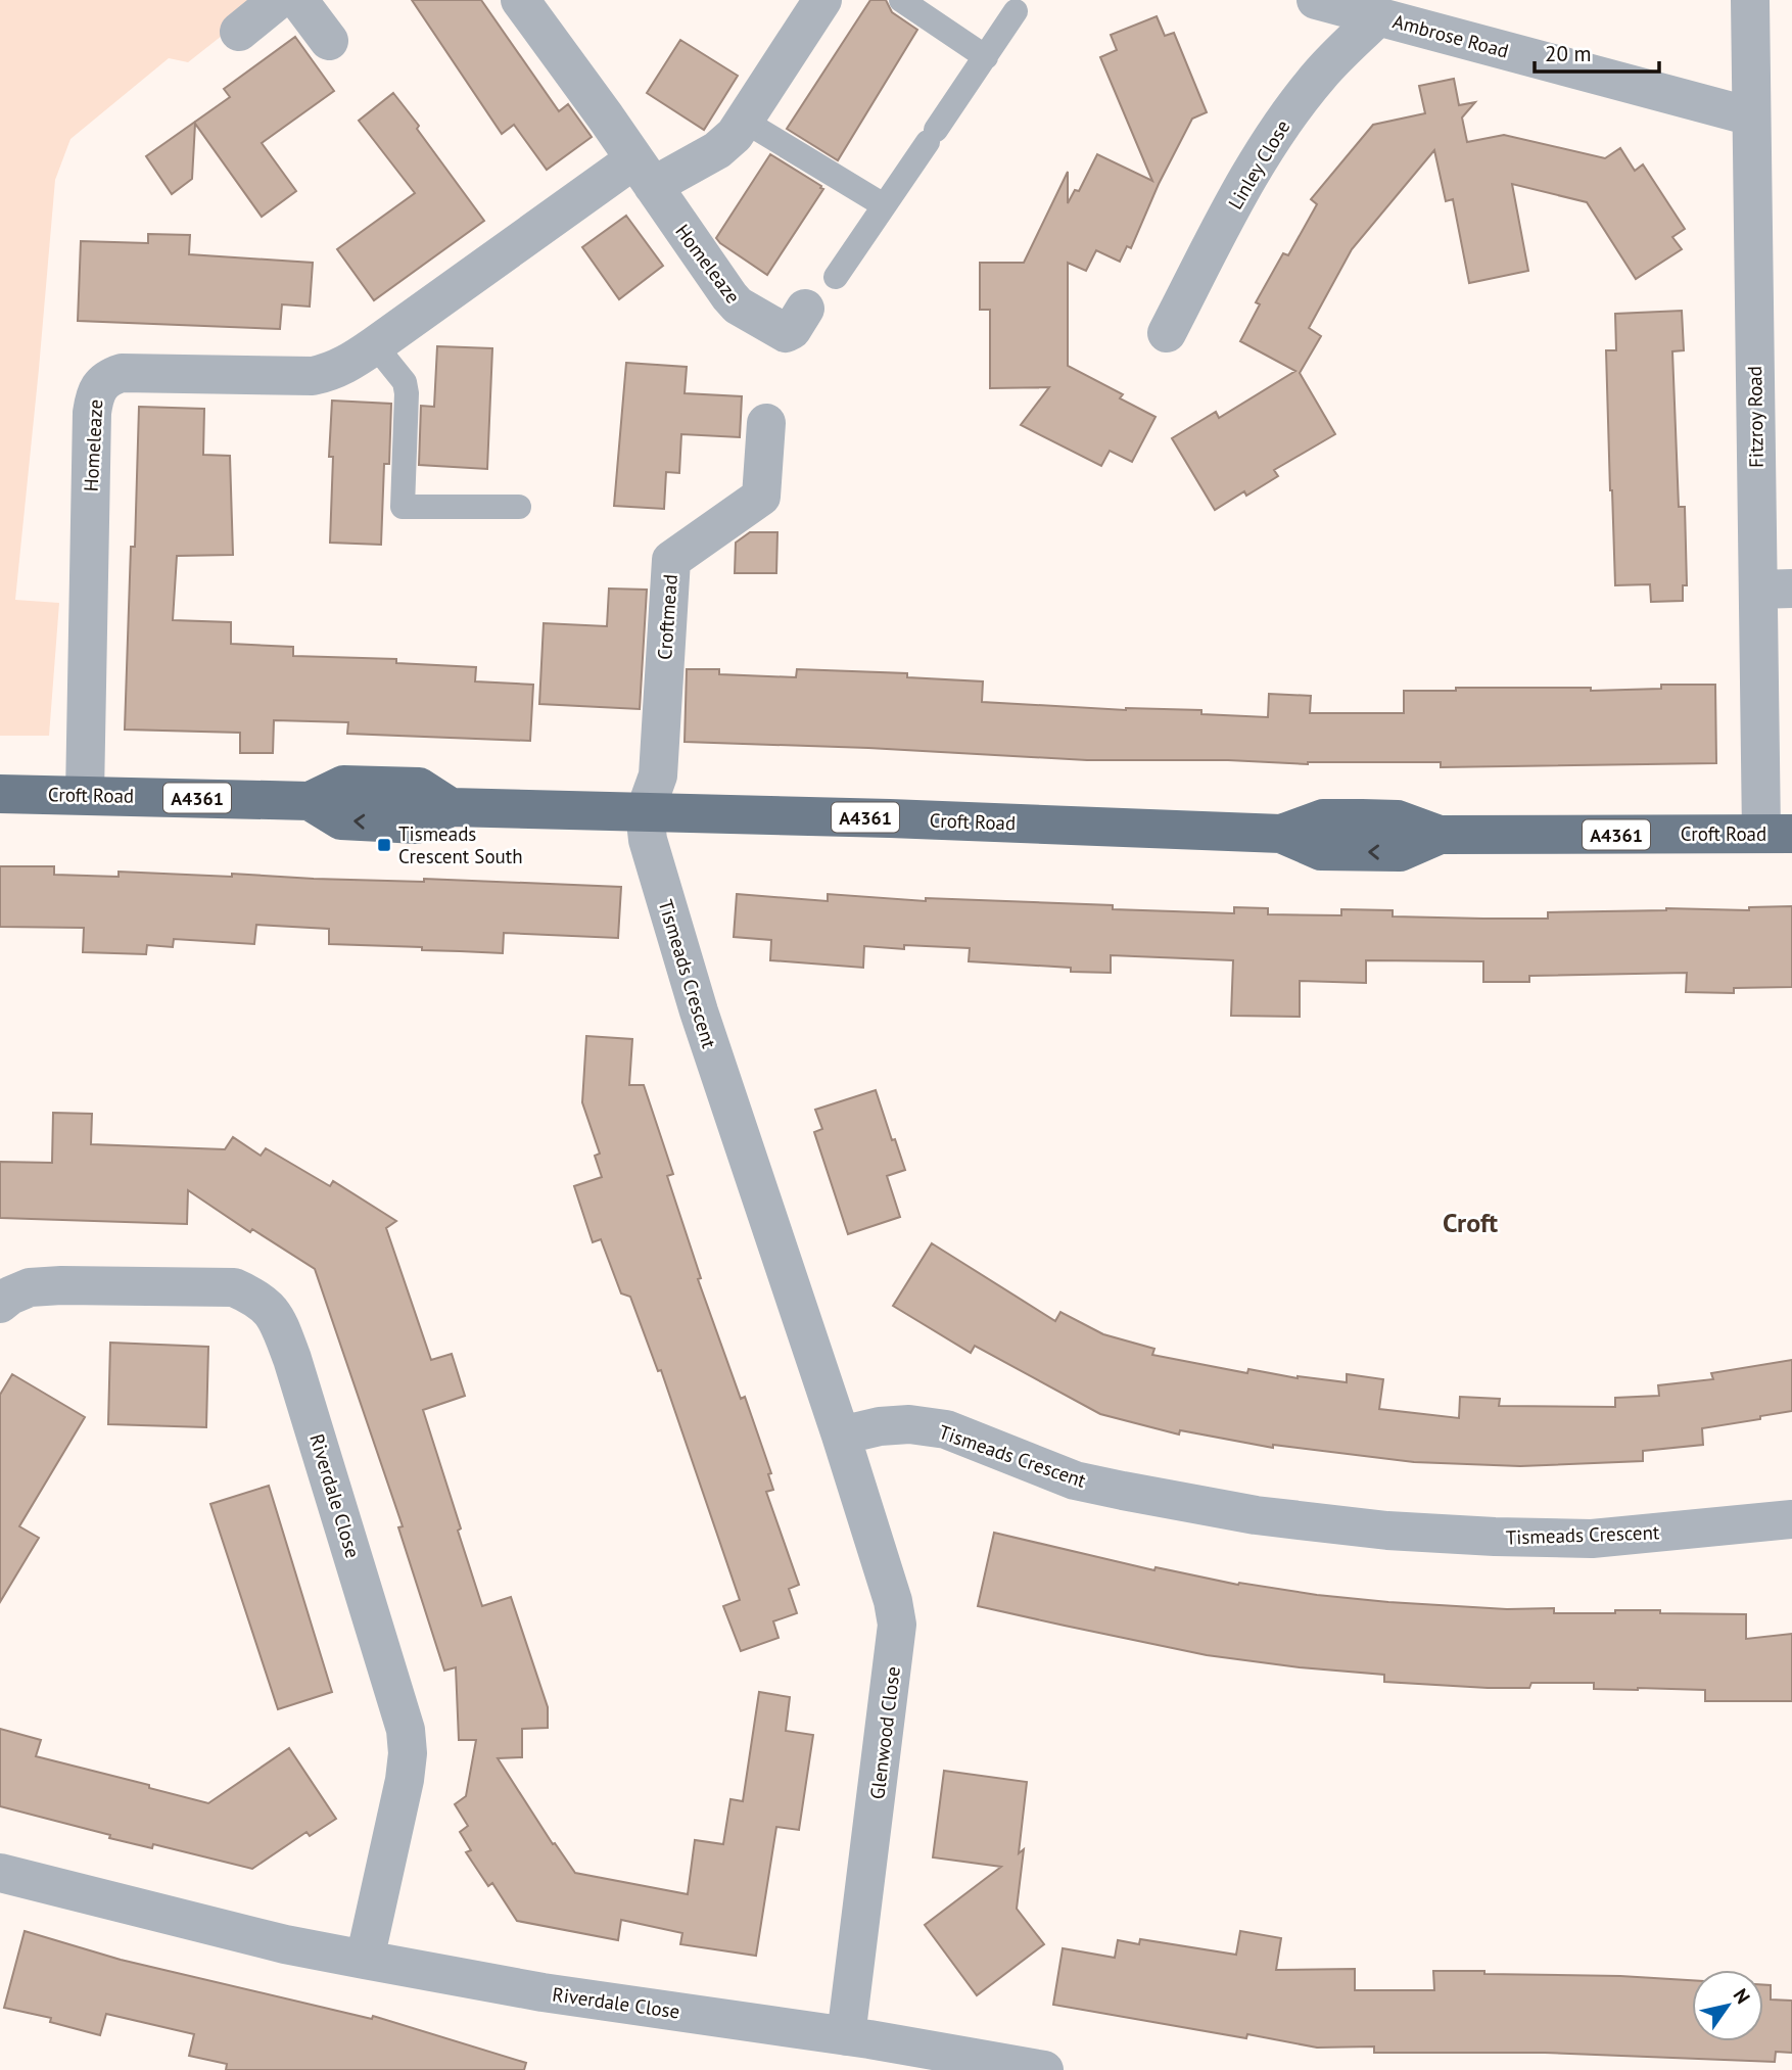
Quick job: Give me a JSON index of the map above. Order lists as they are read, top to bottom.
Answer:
{
  "streets": {
    "main road": ["Croft Road", "A4361"],
    "street": [
      "Ambrose Road",
      "Linley Close",
      "Homeleaze",
      "Fitzroy Road",
      "Croftmead",
      "Tismeads Crescent",
      "Riverdale Close",
      "Glenwood Close"
    ]
  },
  "crossings": [
    ["Ambrose Road", "Linley Close"],
    ["Ambrose Road", "Fitzroy Road"],
    ["Homeleaze", "Croft Road"],
    ["Fitzroy Road", "Croft Road"],
    ["Croftmead", "Croft Road"],
    ["Croftmead", "Tismeads Crescent"],
    ["Croft Road", "Tismeads Crescent"],
    ["Tismeads Crescent", "Glenwood Close"],
    ["Riverdale Close", "Glenwood Close"]
  ],
  "districts": ["Croft"],
  "places": {
    "transit": ["Tismeads Crescent South"]
  },
  "scale_bar": "20 m",
  "north": "top right"
}
